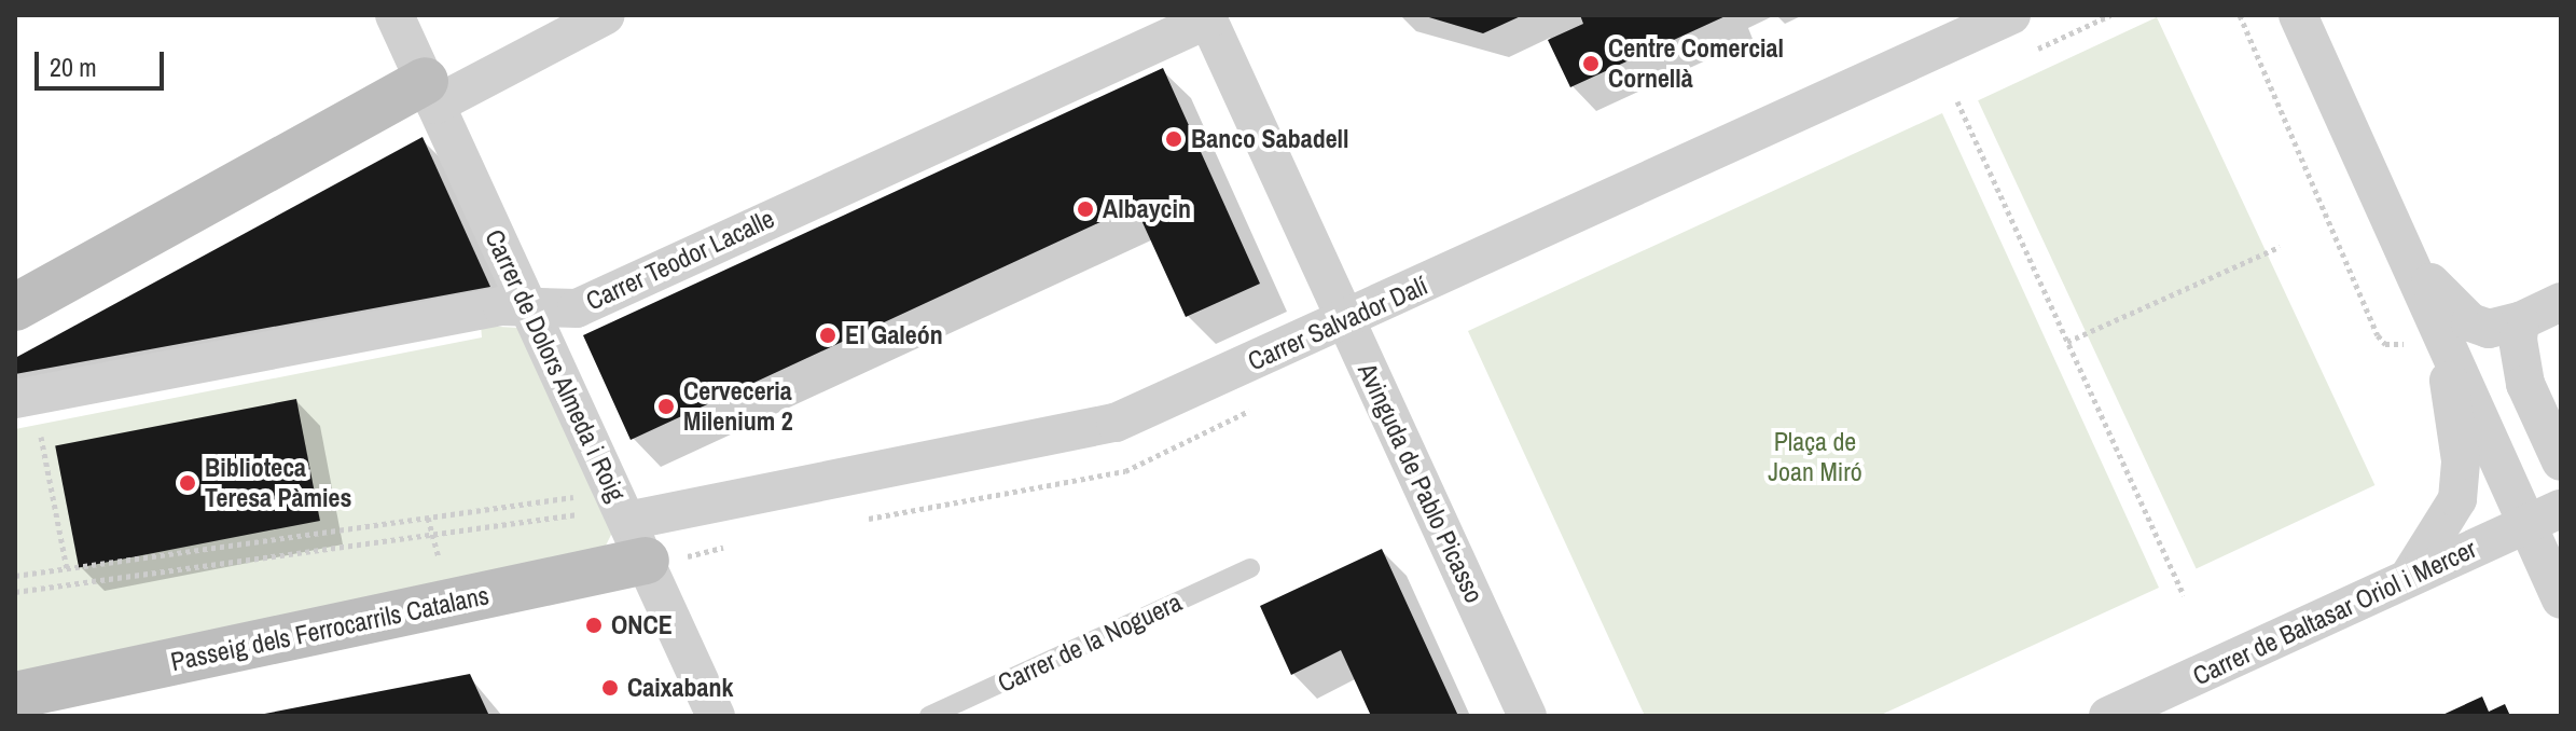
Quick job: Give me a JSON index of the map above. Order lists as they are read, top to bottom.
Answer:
{
  "streets": {
    "street": [
      "Carrer Teodor Lacalle",
      "Carrer Salvador Dalí",
      "Carrer de Dolors Almeda i Roig",
      "Avinguda de Pablo Picasso",
      "Carrer de Baltasar Oriol i Mercer",
      "Passeig dels Ferrocarrils Catalans"
    ],
    "lane": ["Carrer de la Noguera"]
  },
  "crossings": [
    ["Carrer Teodor Lacalle", "Carrer de Dolors Almeda i Roig"],
    ["Carrer Teodor Lacalle", "Avinguda de Pablo Picasso"],
    ["Carrer Salvador Dalí", "Carrer de Dolors Almeda i Roig"],
    ["Carrer Salvador Dalí", "Avinguda de Pablo Picasso"],
    ["Carrer Salvador Dalí", "Passeig dels Ferrocarrils Catalans"],
    ["Carrer de Dolors Almeda i Roig", "Passeig dels Ferrocarrils Catalans"]
  ],
  "parks": ["Plaça de Joan Miró"],
  "places": [
    "Centre Comercial Cornellà",
    "Banco Sabadell",
    "Albaycin",
    "El Galeón",
    "Cerveceria Milenium 2",
    "Biblioteca Teresa Pàmies",
    "ONCE",
    "Caixabank"
  ],
  "scale_bar": "20 m"
}
